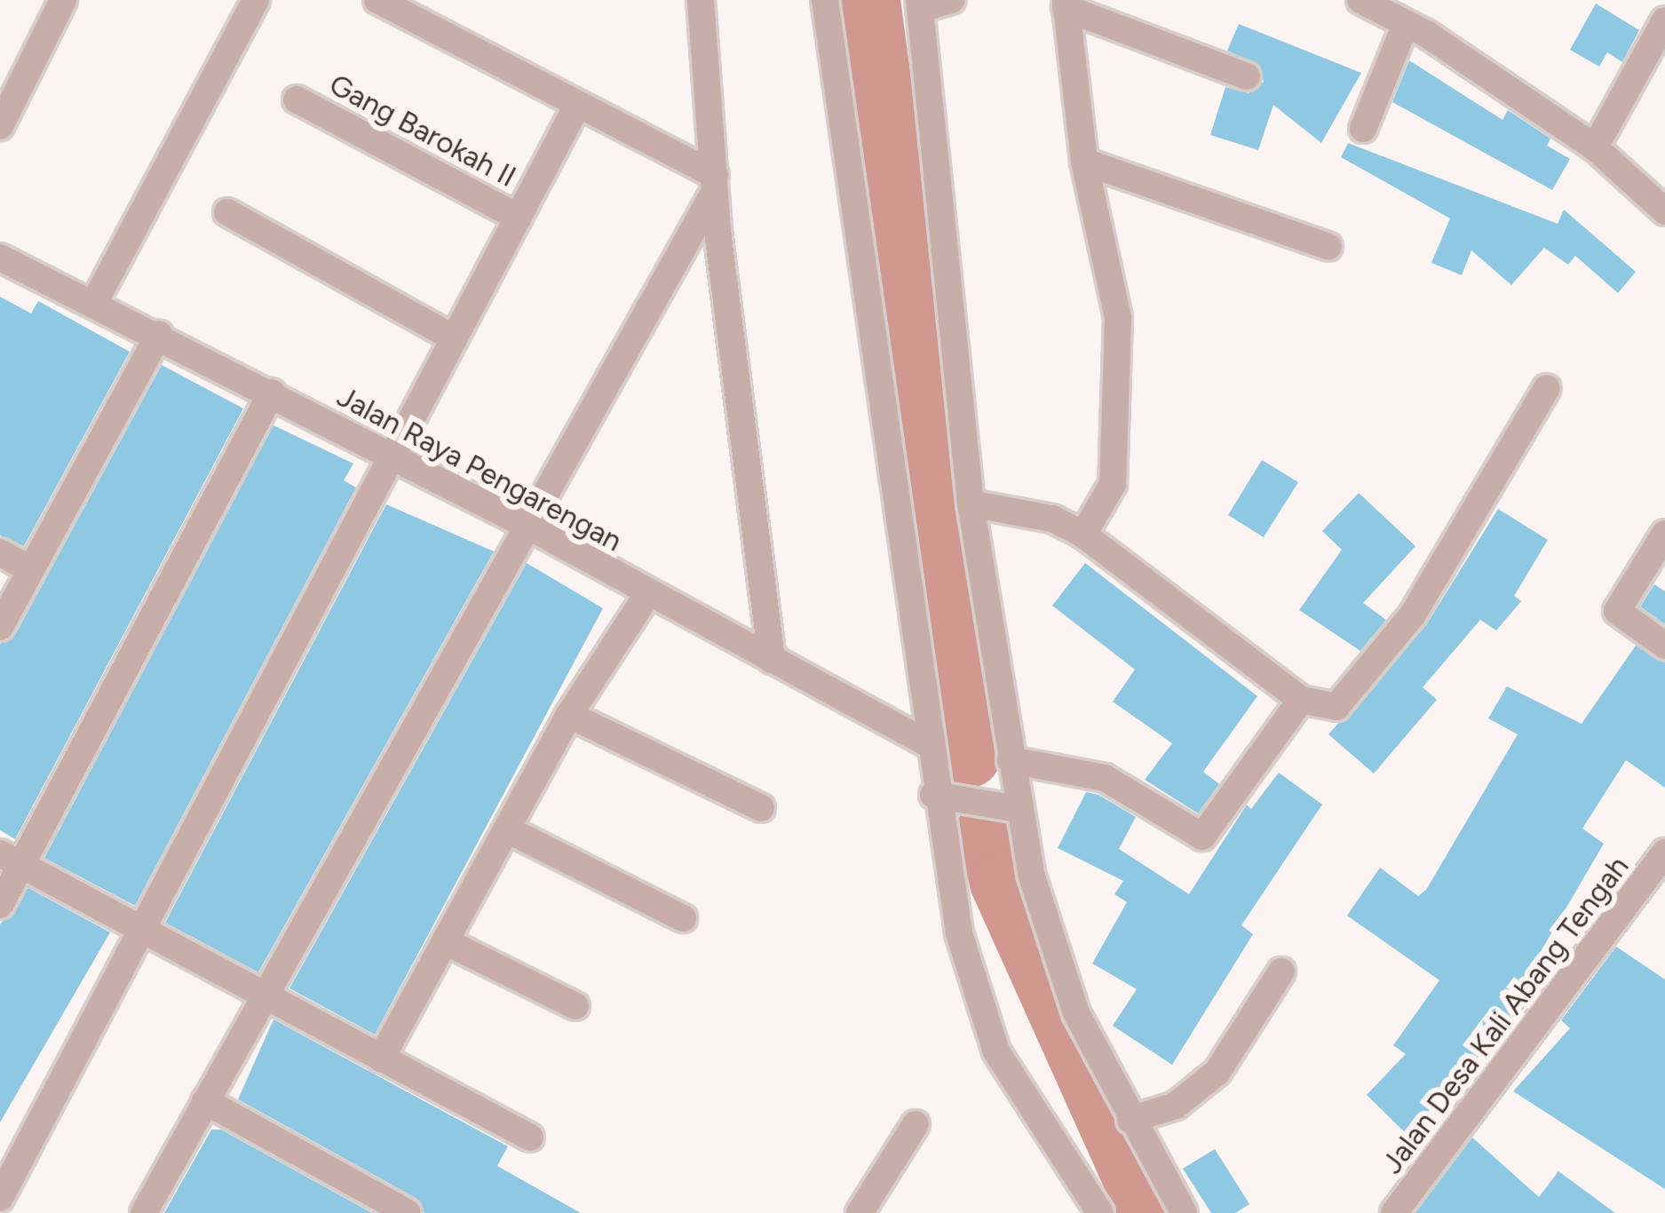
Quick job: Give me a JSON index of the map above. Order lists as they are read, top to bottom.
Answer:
{
  "streets": {
    "street": ["Gang Barokah II", "Jalan Raya Pengarengan", "Jalan Desa Kali Abang Tengah"]
  }
}
